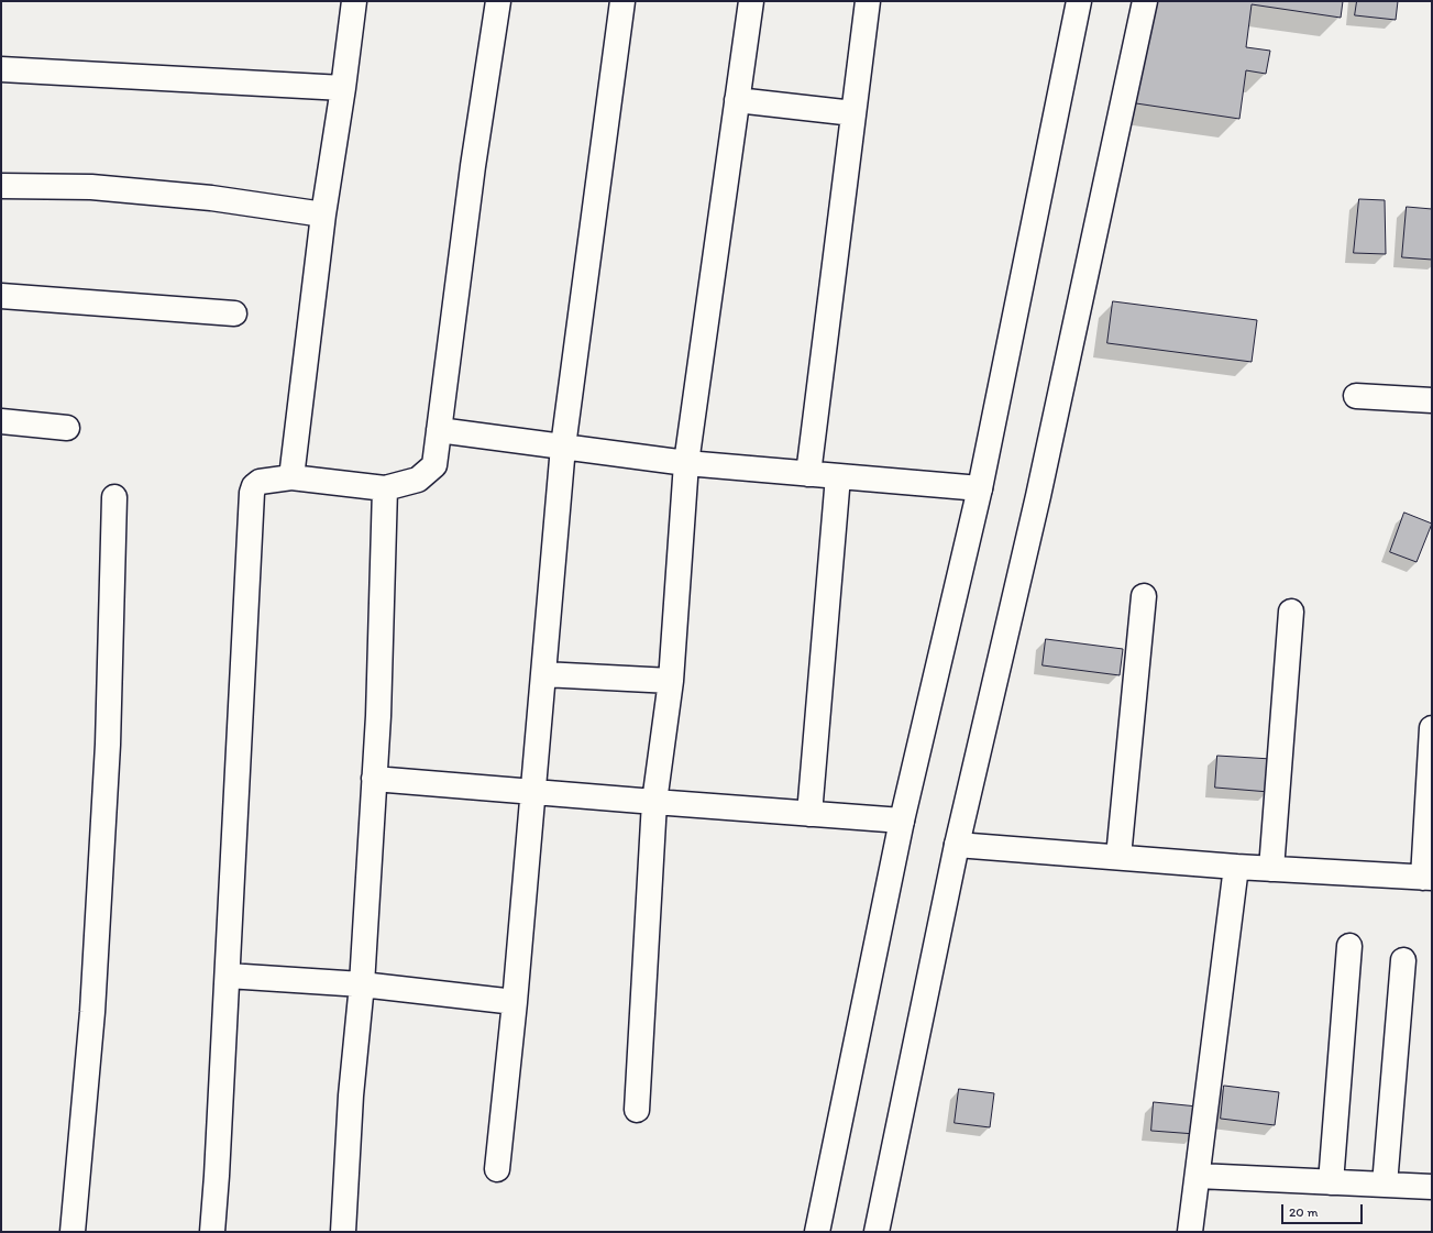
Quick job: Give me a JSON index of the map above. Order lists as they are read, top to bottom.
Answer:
{
  "scale_bar": "20 m"
}
